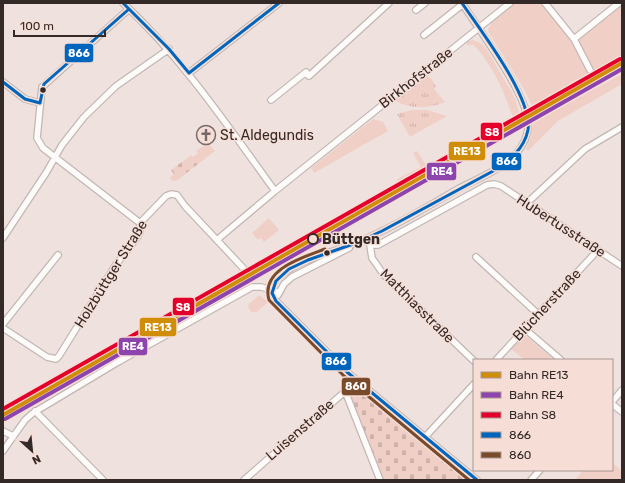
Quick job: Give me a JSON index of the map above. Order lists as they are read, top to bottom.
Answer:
{
  "streets": {
    "street": [
      "Birkhofstraße",
      "Hubertusstraße",
      "Holzbüttger Straße",
      "Blücherstraße",
      "Matthiasstraße",
      "Luisenstraße"
    ]
  },
  "crossings": [
    ["Birkhofstraße", "Holzbüttger Straße"],
    ["Hubertusstraße", "Blücherstraße"],
    ["Hubertusstraße", "Matthiasstraße"]
  ],
  "places": {
    "church": ["St. Aldegundis"],
    "other": ["Büttgen"]
  },
  "lines": [
    "transit line 866",
    "rail line S8",
    "rail line RE13",
    "rail line RE4",
    "transit line 860"
  ],
  "legend": [
    "Bahn RE13",
    "Bahn RE4",
    "Bahn S8",
    "866",
    "860"
  ],
  "scale_bar": "100 m",
  "north": "bottom right"
}
